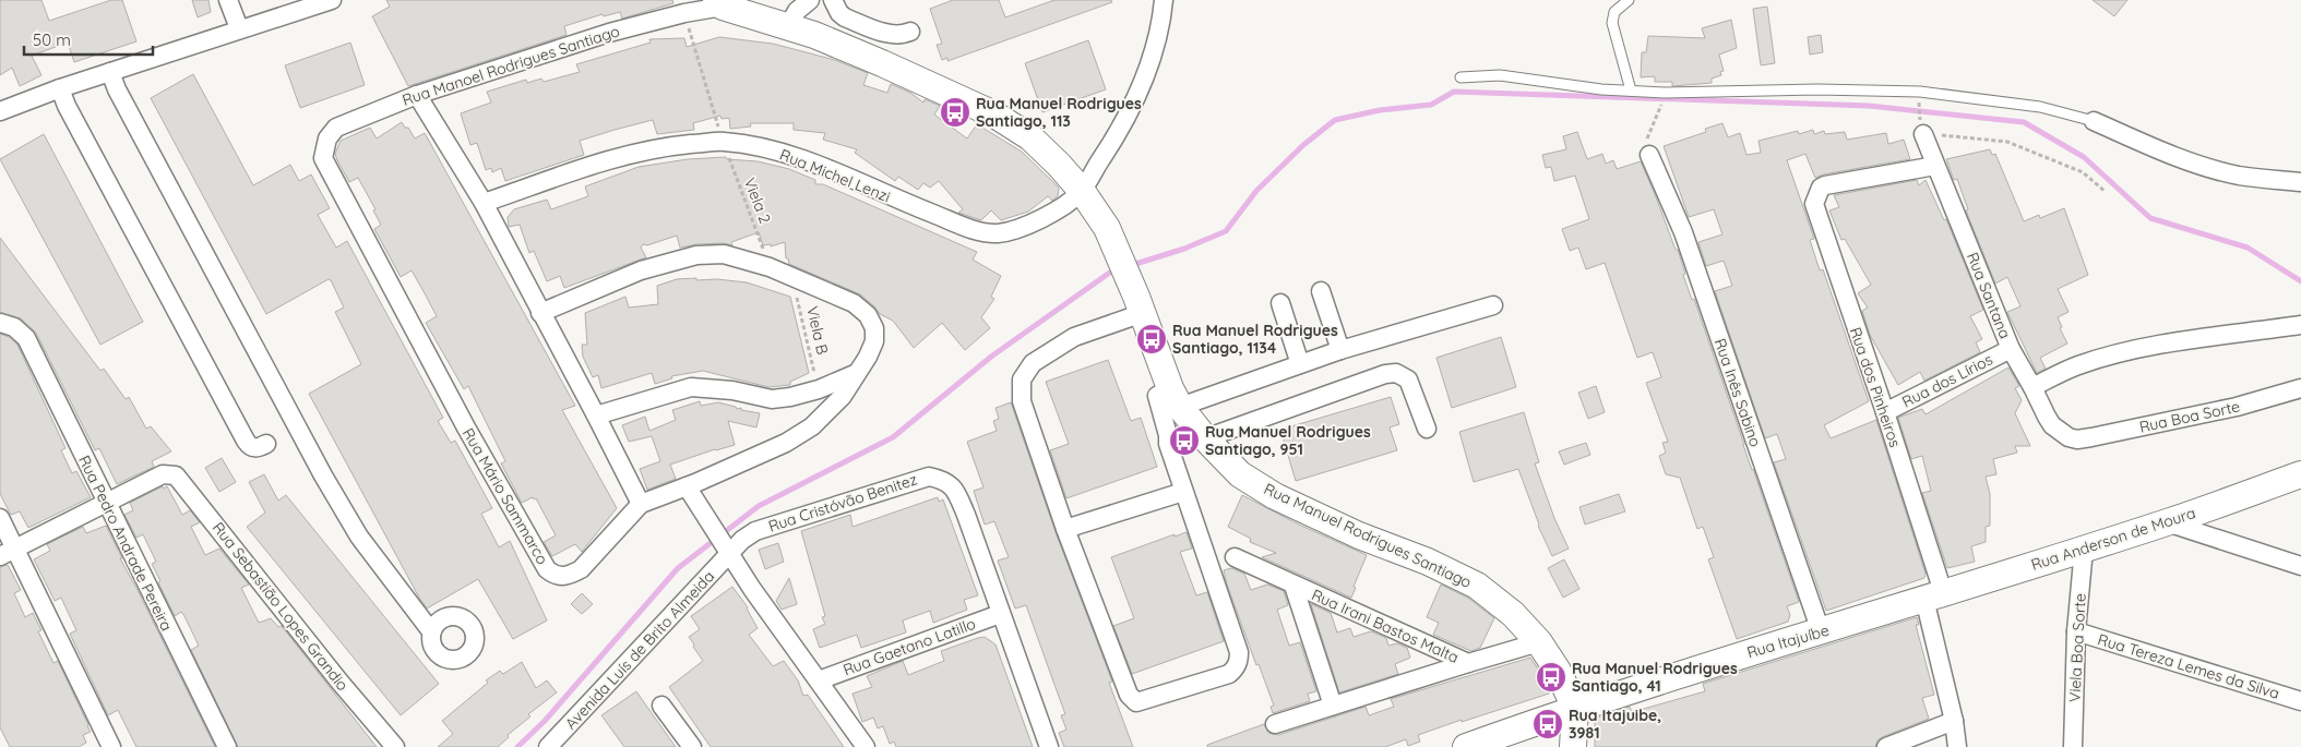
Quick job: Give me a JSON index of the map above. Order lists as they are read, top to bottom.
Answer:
{
  "streets": {
    "main road": [
      "Rua Manoel Rodrigues Santiago",
      "Rua Manuel Rodrigues Santiago",
      "Rua Anderson de Moura",
      "Rua Itajuíbe"
    ],
    "street": [
      "Rua Michel Lenzi",
      "Rua Santana",
      "Rua dos Lírios",
      "Rua dos Pinheiros",
      "Rua Inês Sabino",
      "Rua Boa Sorte",
      "Rua Mário Sammarco",
      "Rua Cristóvão Benitez",
      "Rua Pedro Andrade Pereira",
      "Rua Sebastião Lopes Grandio",
      "Rua Irani Bastos Malta",
      "Rua Gaetano Latillo",
      "Viela Boa Sorte",
      "Avenida Luís de Brito Almeida",
      "Rua Tereza Lemes da Silva"
    ],
    "path": ["Viela 2", "Viela B"]
  },
  "crossings": [
    ["Rua Manoel Rodrigues Santiago", "Rua Michel Lenzi"],
    ["Rua Manoel Rodrigues Santiago", "Viela 2"],
    ["Rua Manoel Rodrigues Santiago", "Rua Mário Sammarco"],
    ["Rua Manoel Rodrigues Santiago", "Rua Manuel Rodrigues Santiago"],
    ["Rua Michel Lenzi", "Viela 2"],
    ["Rua Santana", "Rua dos Lírios"],
    ["Rua Santana", "Rua dos Pinheiros"],
    ["Rua Santana", "Rua Boa Sorte"],
    ["Rua dos Lírios", "Rua dos Pinheiros"],
    ["Rua dos Pinheiros", "Rua Anderson de Moura"],
    ["Rua dos Pinheiros", "Rua Itajuíbe"],
    ["Rua Inês Sabino", "Rua Itajuíbe"],
    ["Rua Cristóvão Benitez", "Rua Gaetano Latillo"],
    ["Rua Cristóvão Benitez", "Avenida Luís de Brito Almeida"],
    ["Rua Manuel Rodrigues Santiago", "Rua Irani Bastos Malta"],
    ["Rua Manuel Rodrigues Santiago", "Rua Itajuíbe"],
    ["Rua Anderson de Moura", "Rua Itajuíbe"],
    ["Rua Anderson de Moura", "Viela Boa Sorte"],
    ["Rua Pedro Andrade Pereira", "Rua Sebastião Lopes Grandio"],
    ["Viela Boa Sorte", "Rua Tereza Lemes da Silva"]
  ],
  "places": {
    "bus stop": [
      "Rua Manuel Rodrigues Santiago, 113",
      "Rua Manuel Rodrigues Santiago, 1134",
      "Rua Manuel Rodrigues Santiago, 951",
      "Rua Manuel Rodrigues Santiago, 41",
      "Rua Itajuibe, 3981"
    ]
  },
  "scale_bar": "50 m"
}
